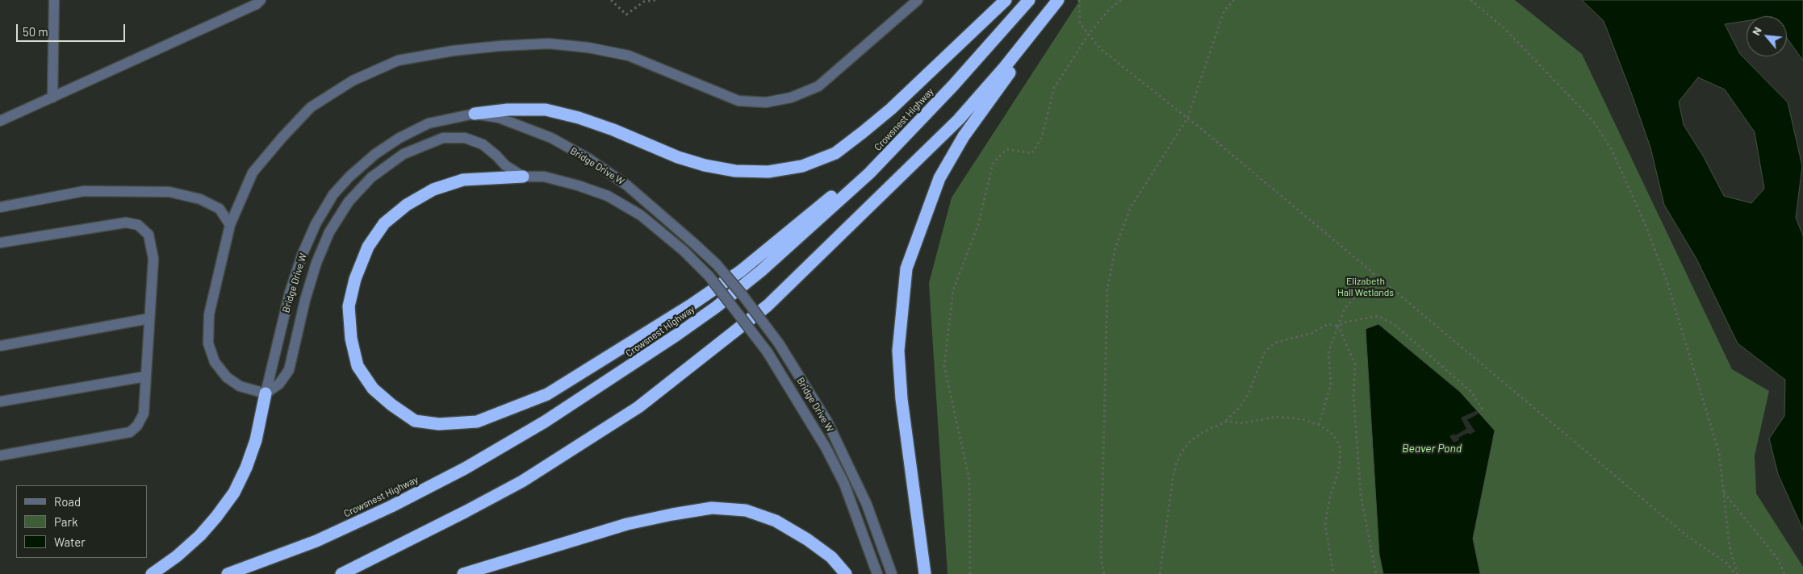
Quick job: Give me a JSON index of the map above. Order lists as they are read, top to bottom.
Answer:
{
  "streets": {
    "highway": ["Crowsnest Highway"],
    "street": ["Bridge Drive W"]
  },
  "water": ["Beaver Pond"],
  "parks": ["Elizabeth Hall Wetlands"],
  "legend": ["Road", "Park", "Water"],
  "scale_bar": "50 m",
  "north": "top left"
}
